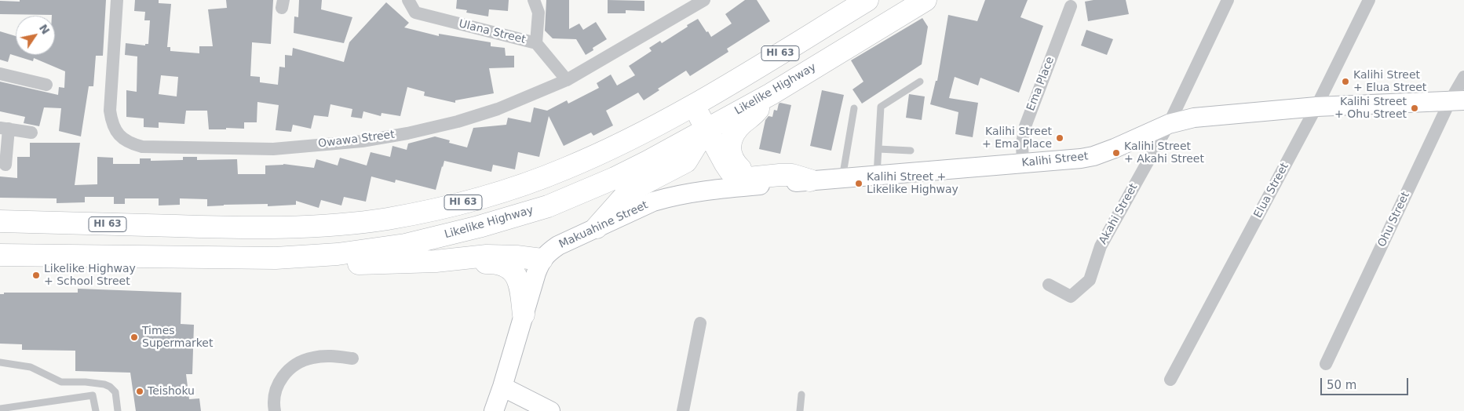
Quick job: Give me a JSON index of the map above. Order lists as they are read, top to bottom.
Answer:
{
  "streets": {
    "highway": ["HI 63", "Likelike Highway"],
    "street": [
      "Ulana Street",
      "Ema Place",
      "Owawa Street",
      "Kalihi Street",
      "Elua Street",
      "Akahi Street",
      "Ohu Street",
      "Makuahine Street"
    ]
  },
  "crossings": [
    ["Ulana Street", "Owawa Street"],
    ["Ema Place", "Kalihi Street"],
    ["Kalihi Street", "Elua Street"],
    ["Kalihi Street", "Akahi Street"],
    ["Kalihi Street", "Ohu Street"],
    ["Kalihi Street", "Makuahine Street"]
  ],
  "places": [
    "Kalihi Street + Elua Street",
    "Kalihi Street + Ohu Street",
    "Kalihi Street + Ema Place",
    "Kalihi Street + Akahi Street",
    "Kalihi Street + Likelike Highway",
    "Likelike Highway + School Street",
    "Times Supermarket",
    "Teishoku"
  ],
  "scale_bar": "50 m",
  "north": "top right"
}
